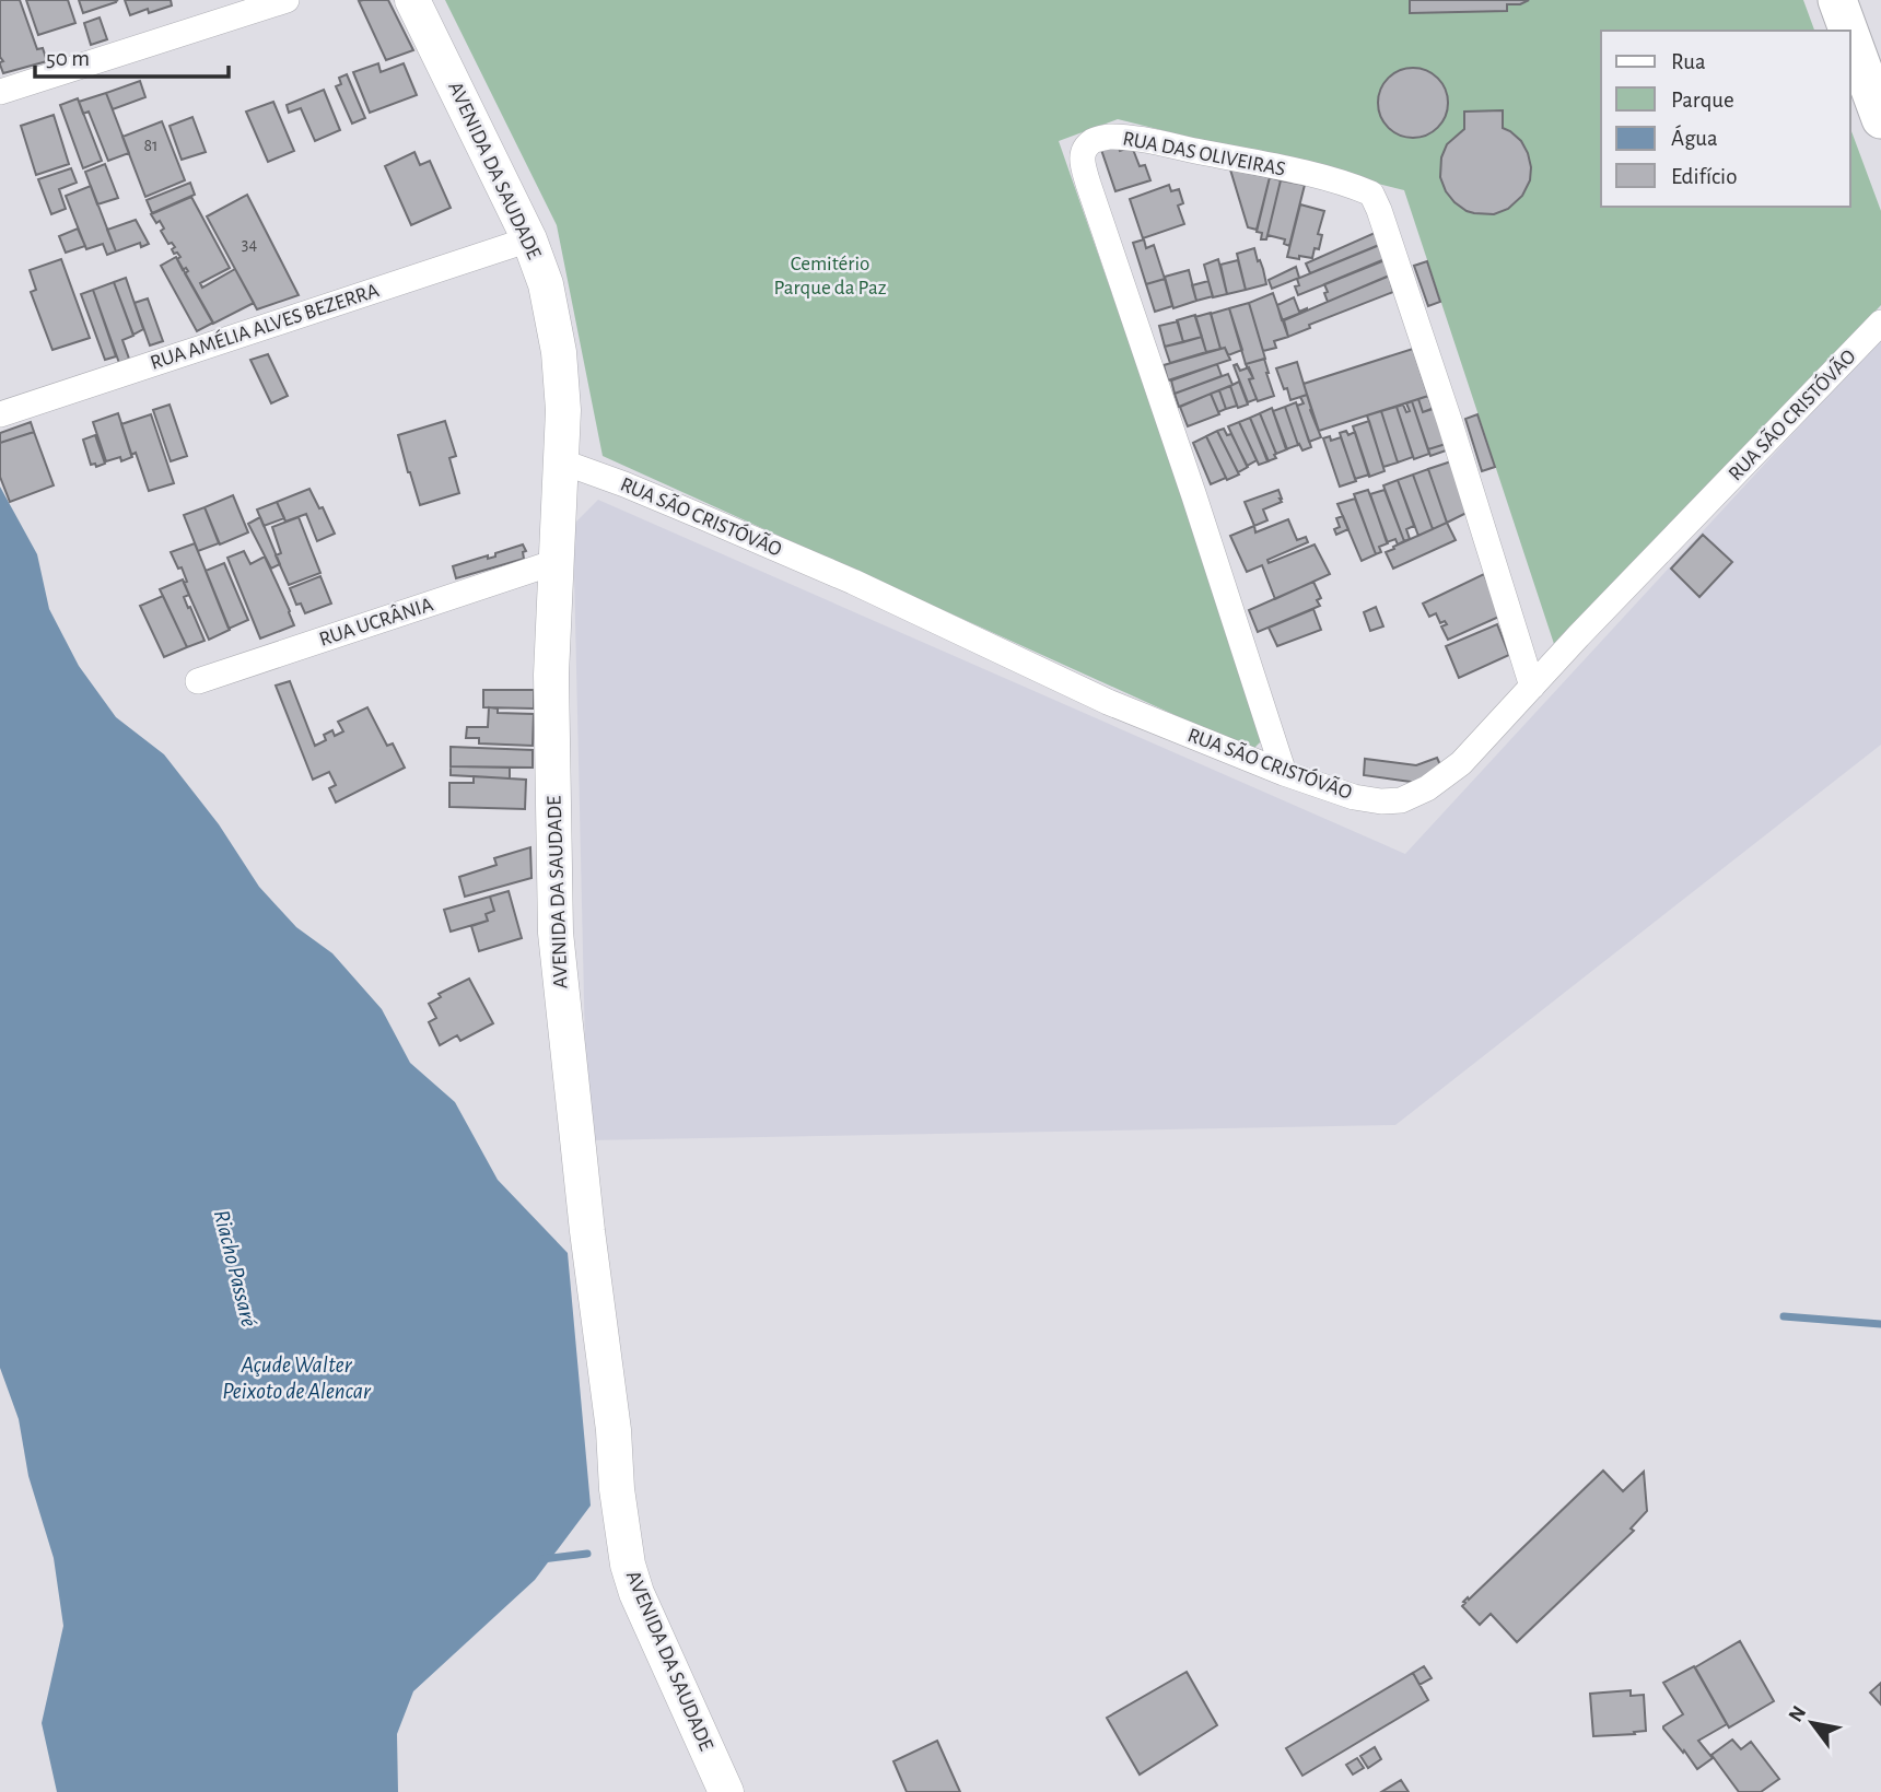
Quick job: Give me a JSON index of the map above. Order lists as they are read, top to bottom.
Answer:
{
  "streets": {
    "street": [
      "RUA DAS OLIVEIRAS",
      "AVENIDA DA SAUDADE",
      "RUA AMÉLIA ALVES BEZERRA",
      "RUA SÃO CRISTÓVÃO",
      "RUA UCRÂNIA"
    ]
  },
  "crossings": [
    ["RUA DAS OLIVEIRAS", "RUA SÃO CRISTÓVÃO"],
    ["AVENIDA DA SAUDADE", "RUA AMÉLIA ALVES BEZERRA"],
    ["AVENIDA DA SAUDADE", "RUA SÃO CRISTÓVÃO"],
    ["AVENIDA DA SAUDADE", "RUA UCRÂNIA"]
  ],
  "water": ["Riacho Passaré", "Açude Walter Peixoto de Alencar"],
  "parks": ["Cemitério Parque da Paz"],
  "house_numbers": ["81", "34"],
  "legend": [
    "Rua",
    "Parque",
    "Água",
    "Edifício"
  ],
  "scale_bar": "50 m",
  "north": "top left"
}
